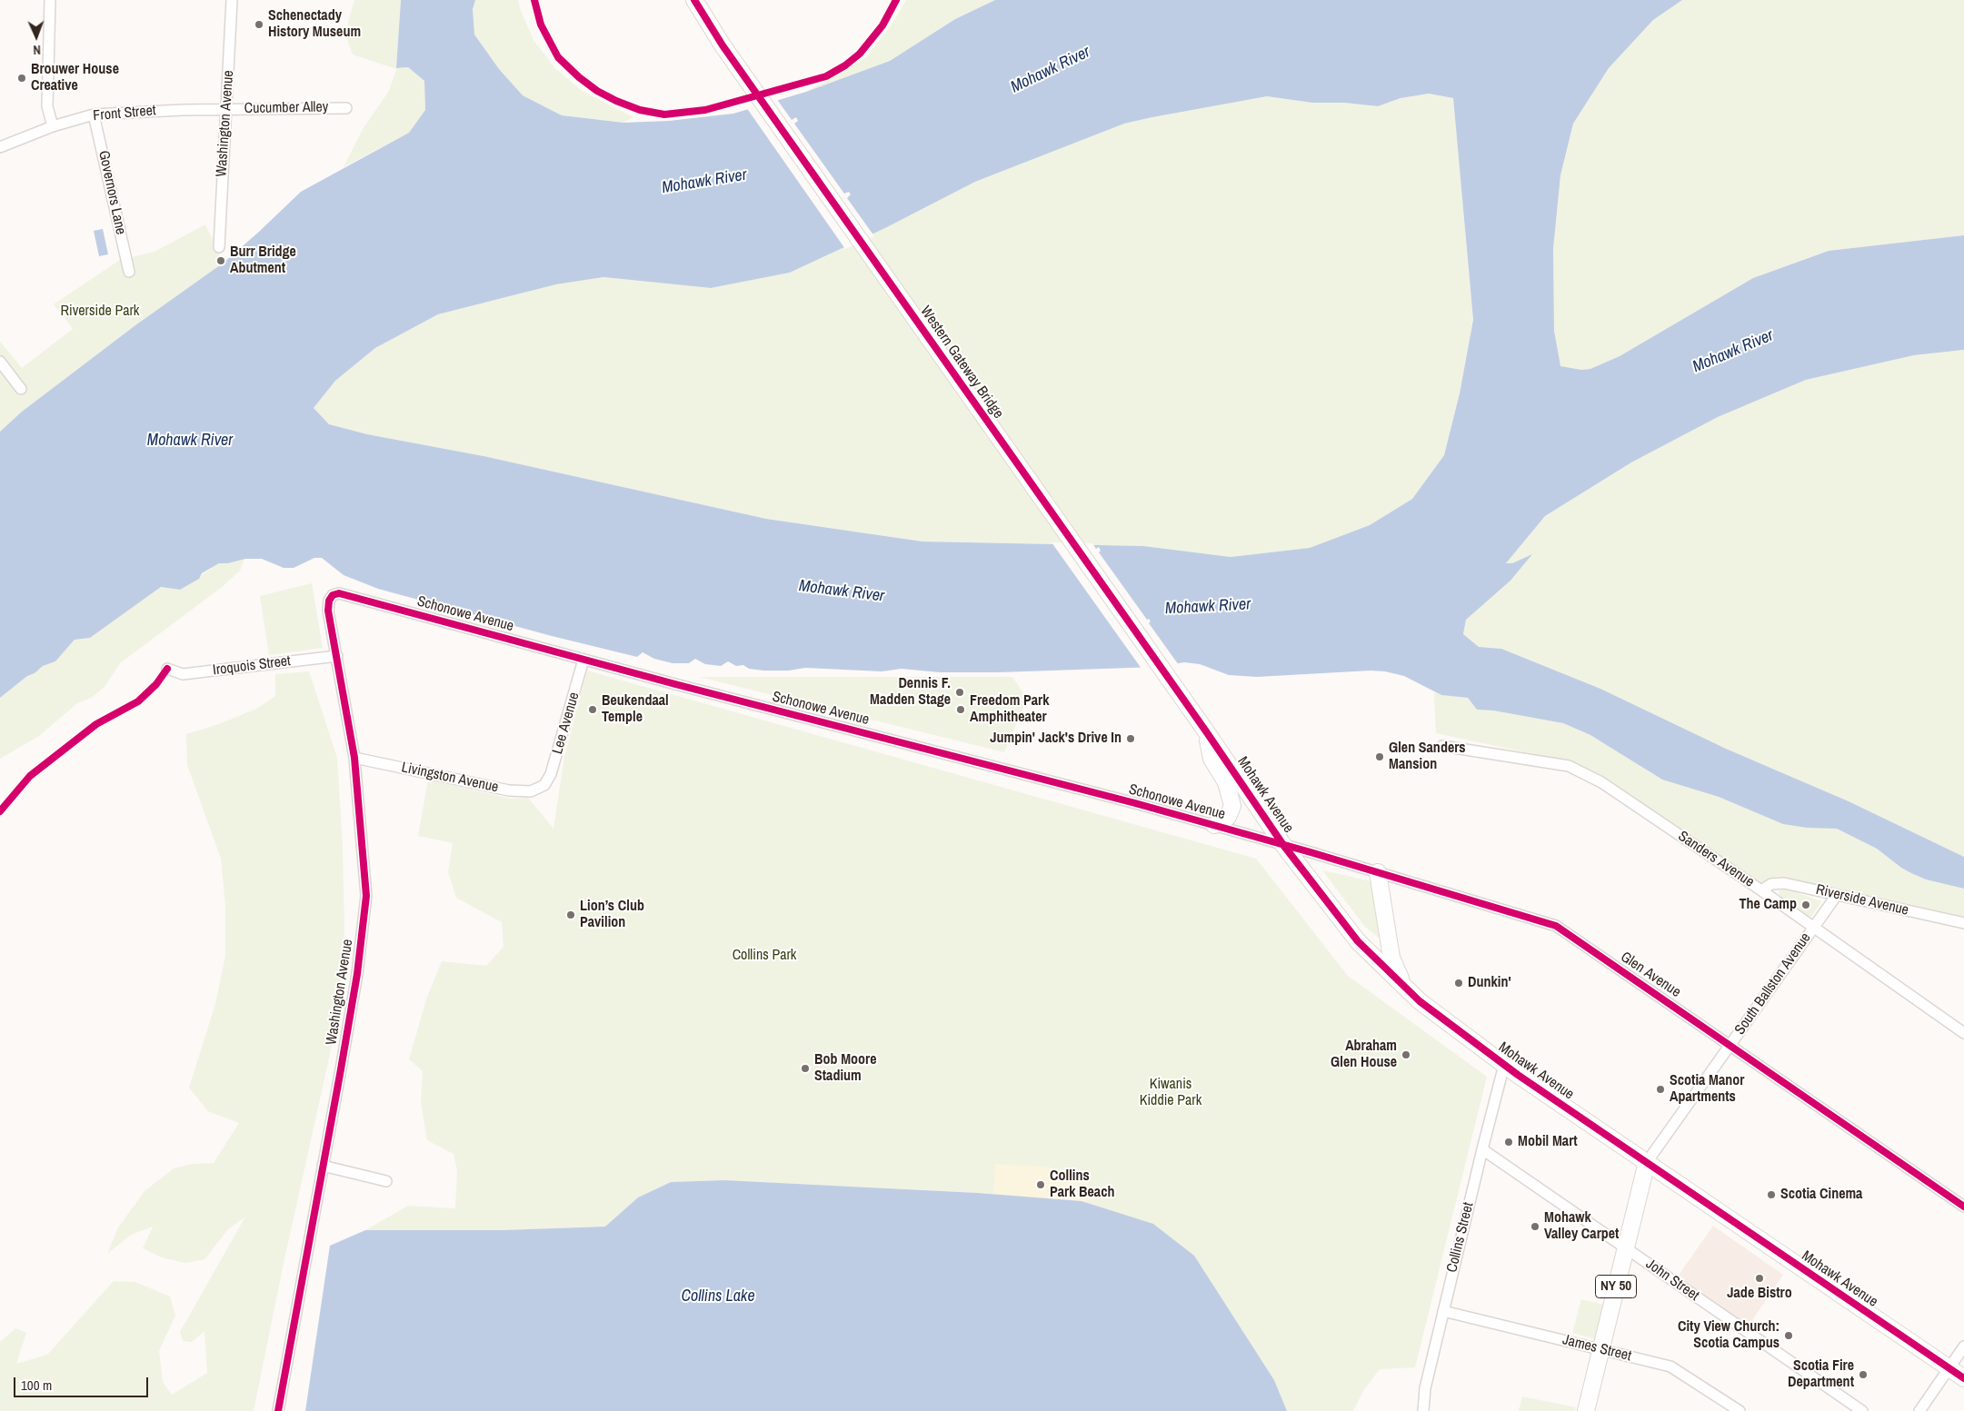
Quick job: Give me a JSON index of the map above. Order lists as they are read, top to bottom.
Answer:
{
  "streets": {
    "main road": ["Western Gateway Bridge", "Mohawk Avenue", "NY 50"],
    "street": [
      "Cucumber Alley",
      "Front Street",
      "Washington Avenue",
      "Governors Lane",
      "Schonowe Avenue",
      "Iroquois Street",
      "Lee Avenue",
      "Livingston Avenue",
      "Sanders Avenue",
      "Riverside Avenue",
      "Glen Avenue",
      "South Ballston Avenue",
      "Collins Street",
      "John Street",
      "James Street"
    ]
  },
  "crossings": [
    ["Cucumber Alley", "Front Street"],
    ["Cucumber Alley", "Washington Avenue"],
    ["Front Street", "Washington Avenue"],
    ["Front Street", "Governors Lane"],
    ["Washington Avenue", "Schonowe Avenue"],
    ["Washington Avenue", "Iroquois Street"],
    ["Washington Avenue", "Livingston Avenue"],
    ["Western Gateway Bridge", "Mohawk Avenue"],
    ["Schonowe Avenue", "Lee Avenue"],
    ["Schonowe Avenue", "Mohawk Avenue"],
    ["Schonowe Avenue", "Glen Avenue"],
    ["Lee Avenue", "Livingston Avenue"],
    ["Mohawk Avenue", "Glen Avenue"],
    ["Mohawk Avenue", "South Ballston Avenue"],
    ["Mohawk Avenue", "Collins Street"],
    ["Mohawk Avenue", "NY 50"],
    ["Sanders Avenue", "Riverside Avenue"],
    ["Sanders Avenue", "South Ballston Avenue"],
    ["Riverside Avenue", "South Ballston Avenue"],
    ["Glen Avenue", "South Ballston Avenue"],
    ["South Ballston Avenue", "NY 50"],
    ["Collins Street", "John Street"],
    ["Collins Street", "James Street"],
    ["John Street", "NY 50"],
    ["NY 50", "James Street"]
  ],
  "water": ["Mohawk River", "Collins Lake"],
  "parks": ["Riverside Park", "Collins Park", "Kiwanis Kiddie Park"],
  "places": [
    "Schenectady History Museum",
    "Brouwer House Creative",
    "Burr Bridge Abutment",
    "Dennis F. Madden Stage",
    "Beukendaal Temple",
    "Freedom Park Amphitheater",
    "Jumpin' Jack's Drive In",
    "Glen Sanders Mansion",
    "The Camp",
    "Lion’s Club Pavilion",
    "Dunkin'",
    "Abraham Glen House",
    "Bob Moore Stadium",
    "Scotia Manor Apartments",
    "Mobil Mart",
    "Collins Park Beach",
    "Scotia Cinema",
    "Mohawk Valley Carpet",
    "Jade Bistro",
    "City View Church: Scotia Campus",
    "Scotia Fire Department"
  ],
  "scale_bar": "100 m",
  "north": "bottom"
}
